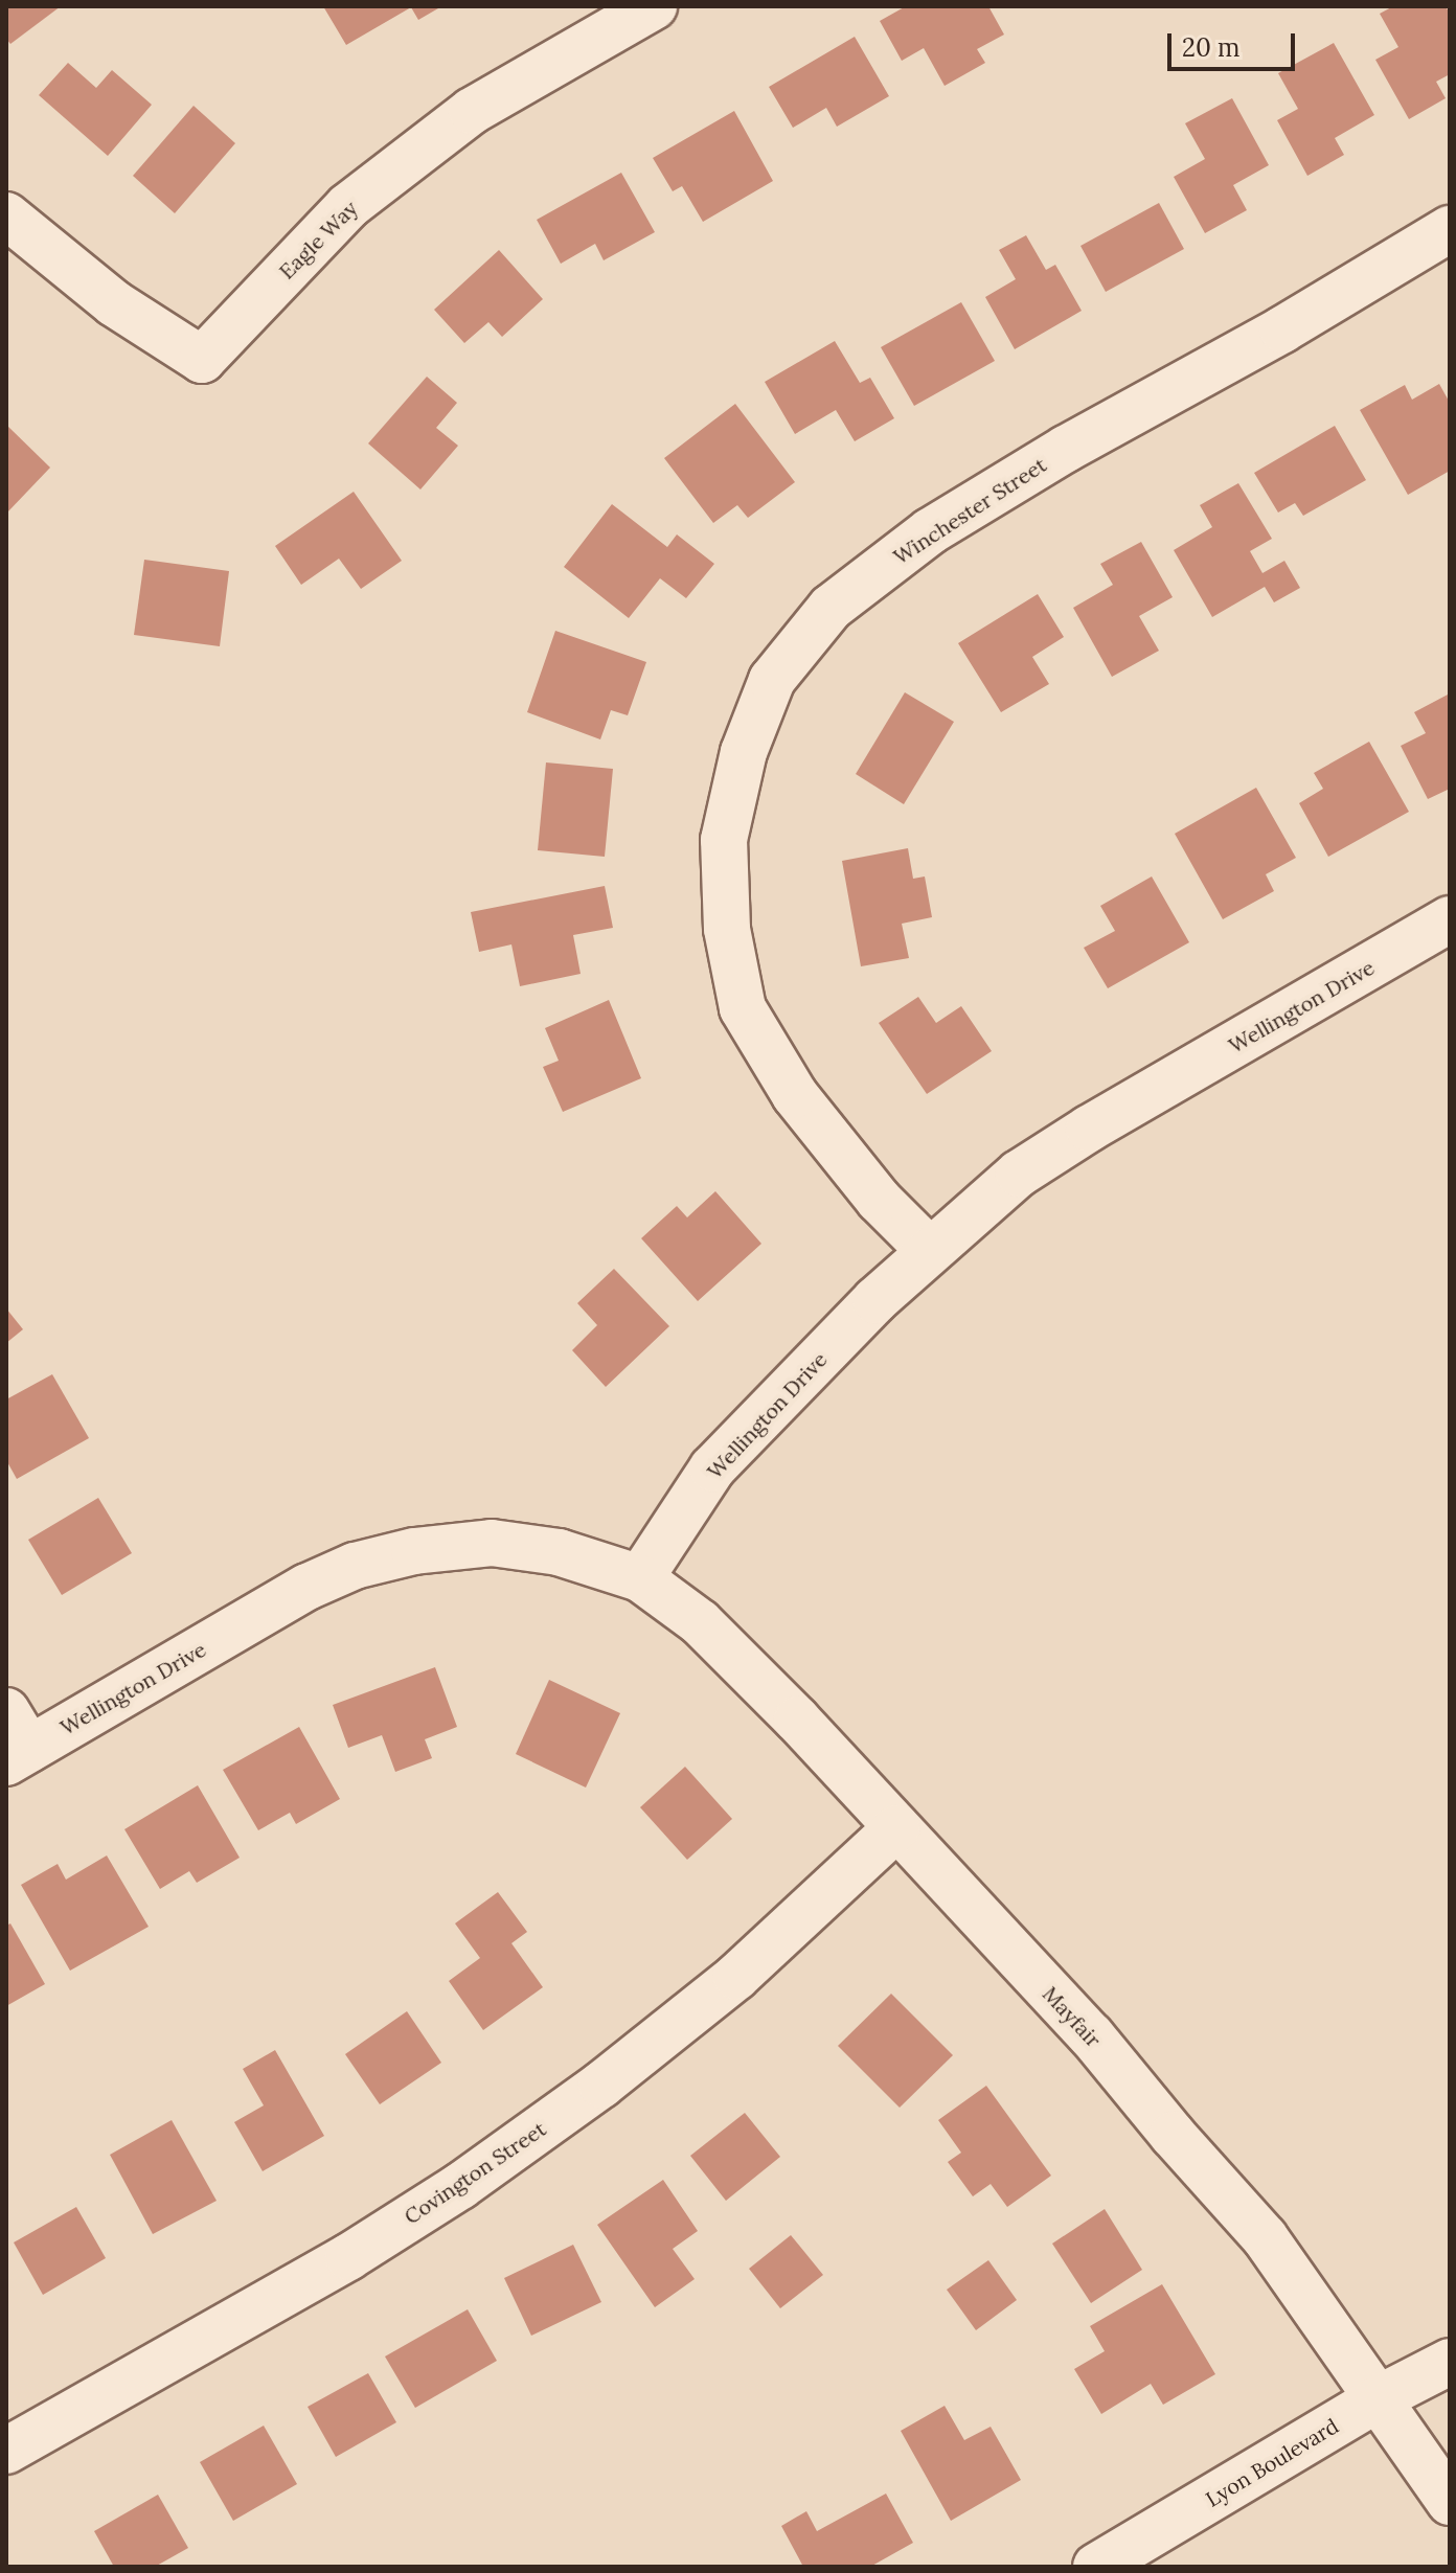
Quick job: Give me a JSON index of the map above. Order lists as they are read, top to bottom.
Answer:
{
  "streets": {
    "street": [
      "Eagle Way",
      "Winchester Street",
      "Wellington Drive",
      "Mayfair",
      "Covington Street",
      "Lyon Boulevard"
    ]
  },
  "crossings": [
    ["Winchester Street", "Wellington Drive"],
    ["Wellington Drive", "Mayfair"],
    ["Mayfair", "Covington Street"],
    ["Mayfair", "Lyon Boulevard"]
  ],
  "scale_bar": "20 m"
}
